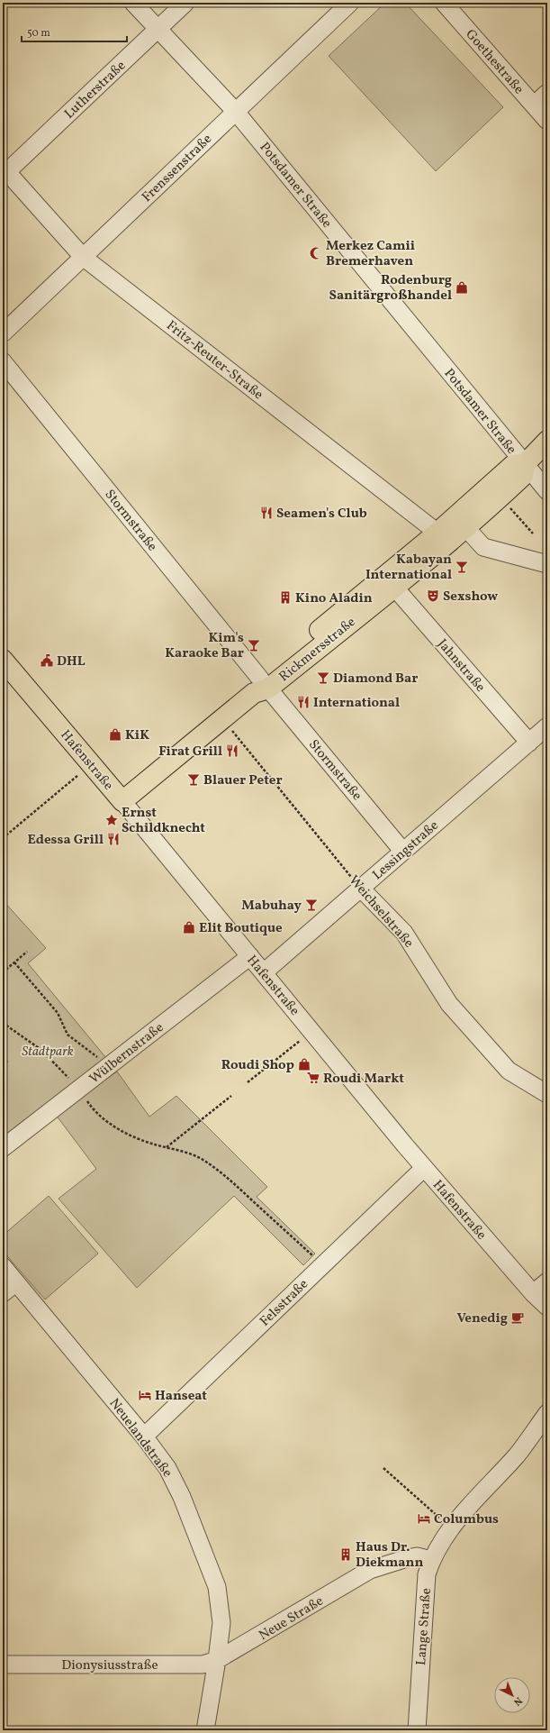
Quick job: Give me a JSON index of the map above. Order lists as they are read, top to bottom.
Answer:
{
  "streets": {
    "main road": ["Rickmersstraße", "Hafenstraße"],
    "street": [
      "Goethestraße",
      "Lutherstraße",
      "Frenssenstraße",
      "Potsdamer Straße",
      "Fritz-Reuter-Straße",
      "Stormstraße",
      "Jahnstraße",
      "Lessingstraße",
      "Weichselstraße",
      "Wülbernstraße",
      "Felsstraße",
      "Neuelandstraße",
      "Neue Straße",
      "Lange Straße",
      "Dionysiusstraße"
    ]
  },
  "crossings": [
    ["Lutherstraße", "Potsdamer Straße"],
    ["Lutherstraße", "Fritz-Reuter-Straße"],
    ["Frenssenstraße", "Potsdamer Straße"],
    ["Frenssenstraße", "Fritz-Reuter-Straße"],
    ["Potsdamer Straße", "Rickmersstraße"],
    ["Fritz-Reuter-Straße", "Rickmersstraße"],
    ["Stormstraße", "Rickmersstraße"],
    ["Stormstraße", "Lessingstraße"],
    ["Rickmersstraße", "Jahnstraße"],
    ["Rickmersstraße", "Hafenstraße"],
    ["Rickmersstraße", "Weichselstraße"],
    ["Jahnstraße", "Lessingstraße"],
    ["Hafenstraße", "Lessingstraße"],
    ["Hafenstraße", "Wülbernstraße"],
    ["Hafenstraße", "Felsstraße"],
    ["Lessingstraße", "Weichselstraße"],
    ["Felsstraße", "Neuelandstraße"],
    ["Neuelandstraße", "Neue Straße"],
    ["Neuelandstraße", "Dionysiusstraße"],
    ["Neue Straße", "Lange Straße"],
    ["Neue Straße", "Dionysiusstraße"]
  ],
  "parks": ["Stadtpark"],
  "places": {
    "mosque": ["Merkez Camii Bremerhaven"],
    "shop": [
      "Rodenburg Sanitärgroßhandel",
      "KiK",
      "Elit Boutique",
      "Roudi Shop"
    ],
    "restaurant": [
      "Seamen's Club",
      "International",
      "Firat Grill",
      "Edessa Grill"
    ],
    "bar": [
      "Kabayan International",
      "Kim's Karaoke Bar",
      "Diamond Bar",
      "Blauer Peter",
      "Mabuhay"
    ],
    "theatre": ["Sexshow"],
    "building": ["Kino Aladin", "Haus Dr. Diekmann"],
    "public building": ["DHL"],
    "place": ["Ernst Schildknecht"],
    "supermarket": ["Roudi Markt"],
    "cafe": ["Venedig"],
    "hotel": ["Hanseat", "Columbus"]
  },
  "scale_bar": "50 m",
  "north": "bottom right"
}
